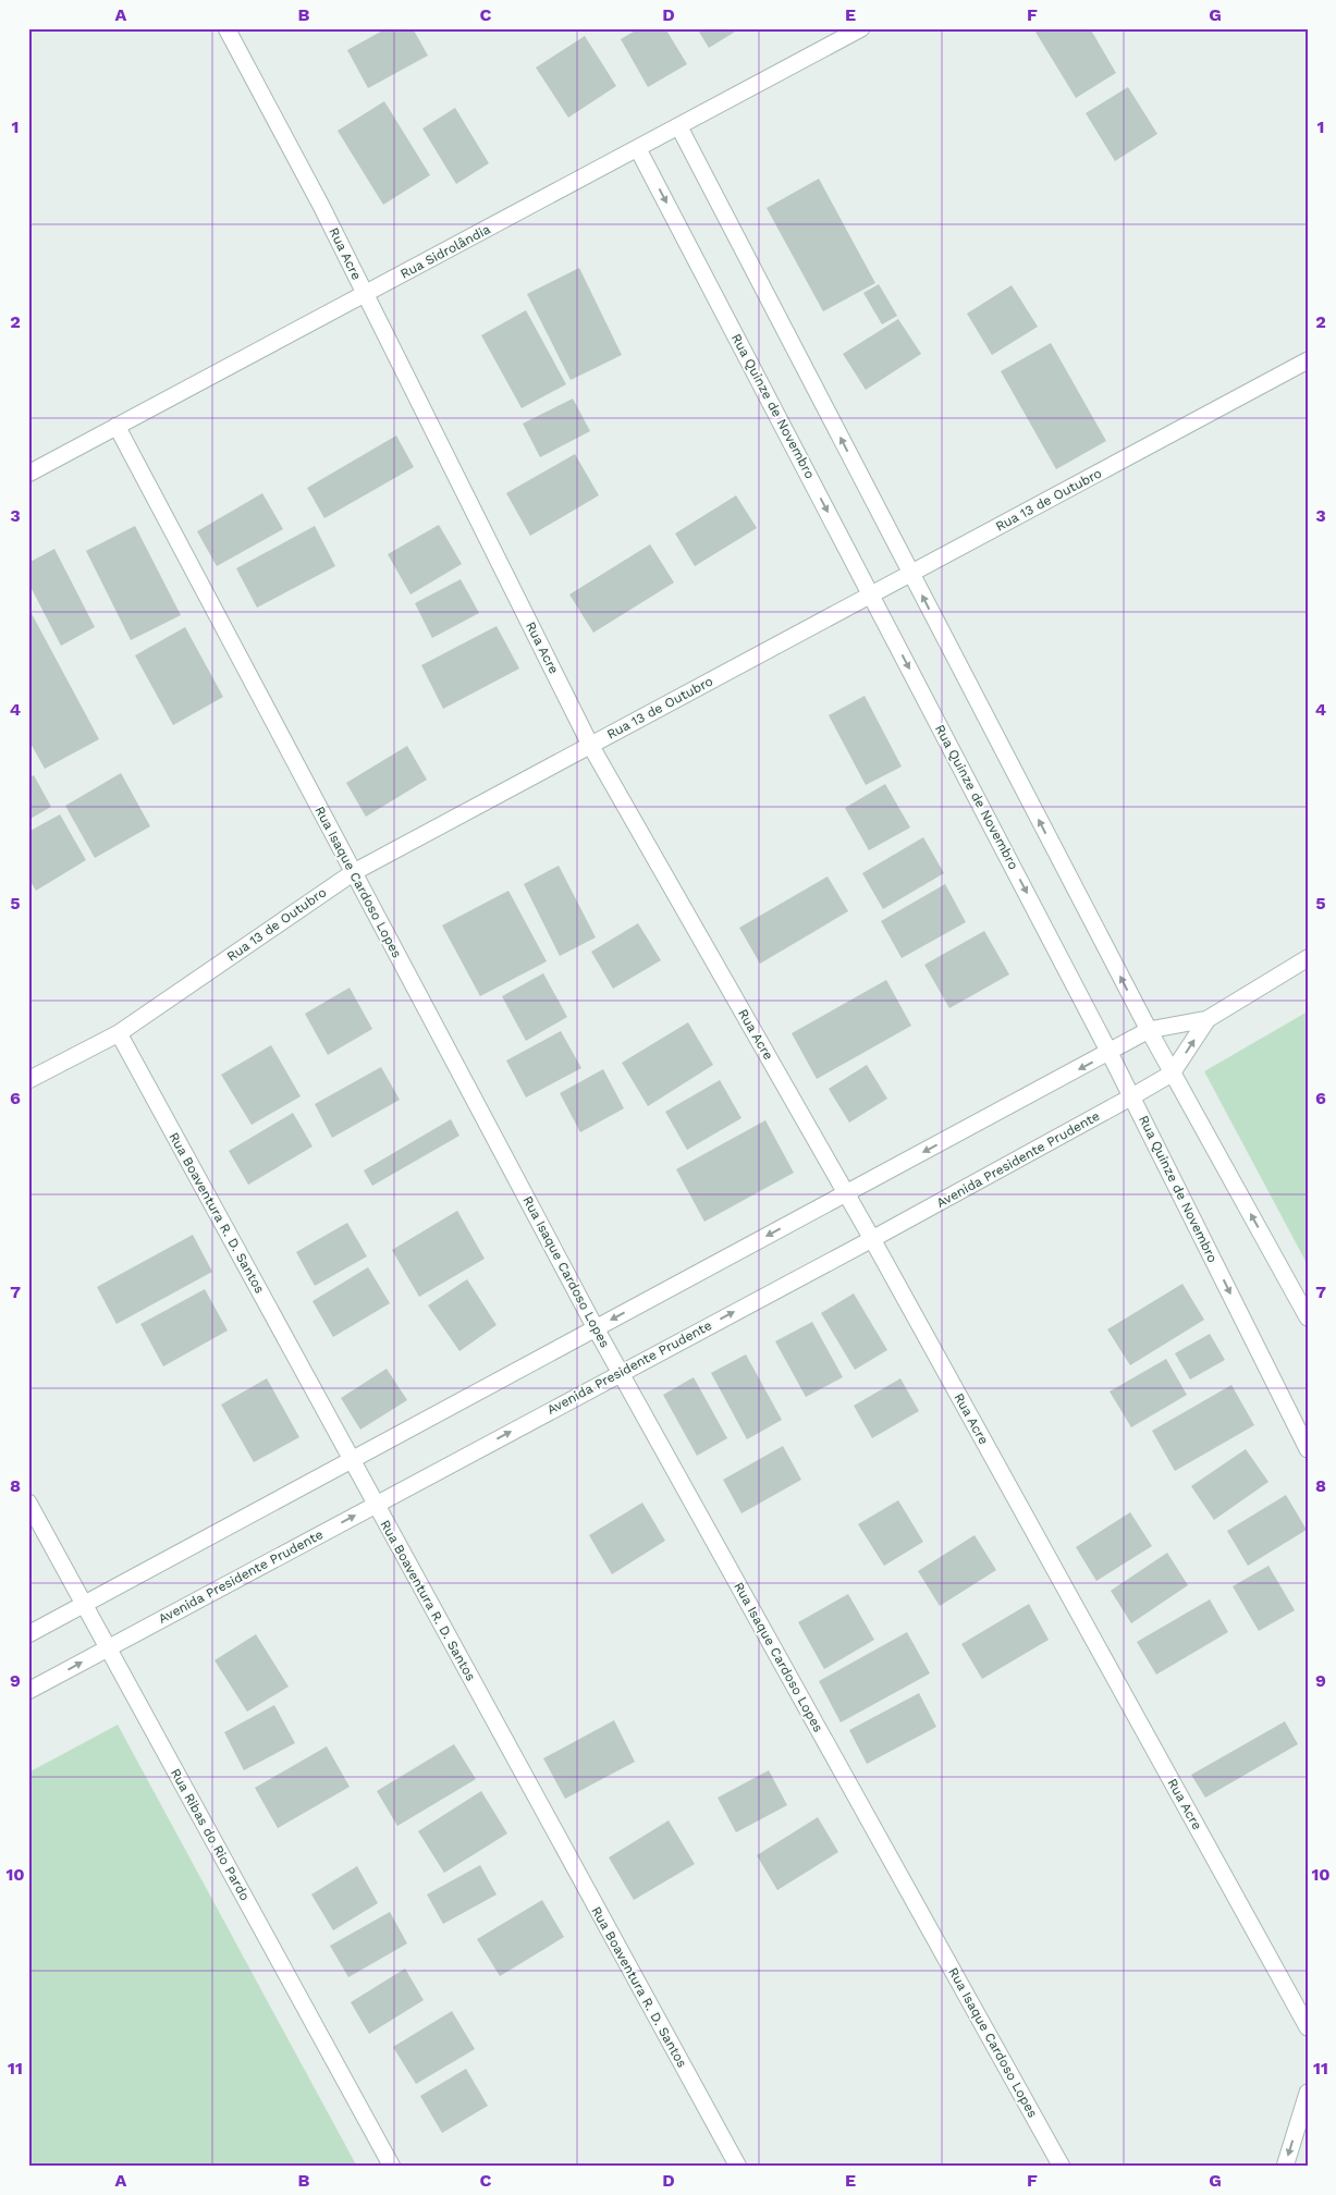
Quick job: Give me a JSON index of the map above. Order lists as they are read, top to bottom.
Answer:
{
  "streets": {
    "street": [
      "Rua Sidrolândia",
      "Rua Acre",
      "Rua Quinze de Novembro",
      "Rua 13 de Outubro",
      "Rua Isaque Cardoso Lopes",
      "Avenida Presidente Prudente",
      "Rua Boaventura R. D. Santos",
      "Rua Ribas do Rio Pardo"
    ]
  },
  "crossings": [
    ["Rua Sidrolândia", "Rua Acre"],
    ["Rua Sidrolândia", "Rua Quinze de Novembro"],
    ["Rua Sidrolândia", "Rua Isaque Cardoso Lopes"],
    ["Rua Acre", "Rua 13 de Outubro"],
    ["Rua Acre", "Avenida Presidente Prudente"],
    ["Rua Quinze de Novembro", "Rua 13 de Outubro"],
    ["Rua Quinze de Novembro", "Avenida Presidente Prudente"],
    ["Rua 13 de Outubro", "Rua Isaque Cardoso Lopes"],
    ["Rua 13 de Outubro", "Rua Boaventura R. D. Santos"],
    ["Rua Isaque Cardoso Lopes", "Avenida Presidente Prudente"],
    ["Avenida Presidente Prudente", "Rua Boaventura R. D. Santos"],
    ["Avenida Presidente Prudente", "Rua Ribas do Rio Pardo"]
  ],
  "grid": {
    "columns": [
      "A",
      "B",
      "C",
      "D",
      "E",
      "F",
      "G"
    ],
    "rows": [
      "1",
      "2",
      "3",
      "4",
      "5",
      "6",
      "7",
      "8",
      "9",
      "10",
      "11"
    ]
  }
}
